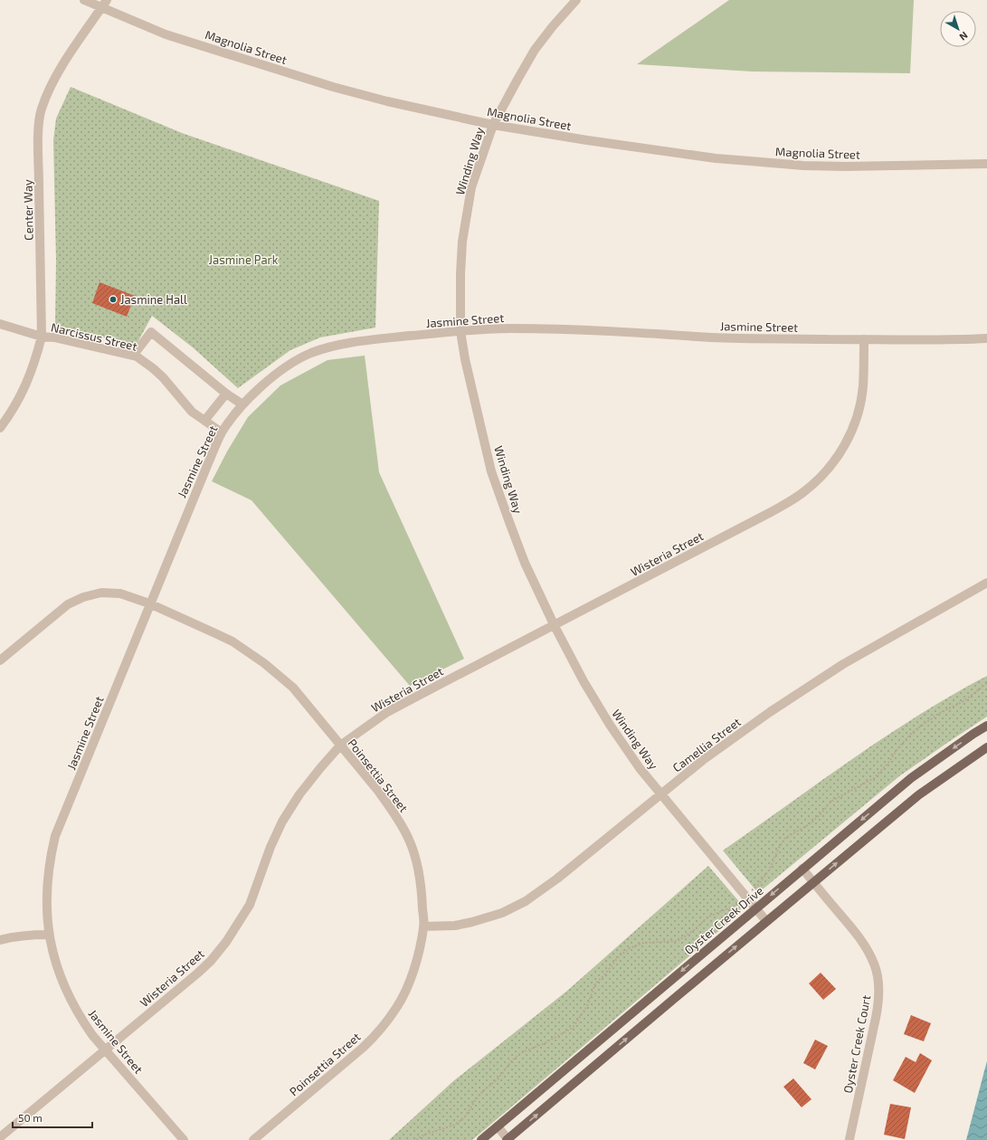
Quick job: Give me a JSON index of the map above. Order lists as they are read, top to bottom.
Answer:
{
  "streets": {
    "main road": ["Oyster Creek Drive"],
    "street": [
      "Magnolia Street",
      "Winding Way",
      "Center Way",
      "Jasmine Street",
      "Narcissus Street",
      "Wisteria Street",
      "Camellia Street",
      "Poinsettia Street",
      "Oyster Creek Court"
    ]
  },
  "crossings": [
    ["Magnolia Street", "Winding Way"],
    ["Magnolia Street", "Center Way"],
    ["Winding Way", "Jasmine Street"],
    ["Winding Way", "Wisteria Street"],
    ["Winding Way", "Camellia Street"],
    ["Winding Way", "Oyster Creek Drive"],
    ["Center Way", "Narcissus Street"],
    ["Jasmine Street", "Narcissus Street"],
    ["Jasmine Street", "Wisteria Street"],
    ["Jasmine Street", "Poinsettia Street"],
    ["Wisteria Street", "Poinsettia Street"],
    ["Camellia Street", "Poinsettia Street"],
    ["Oyster Creek Drive", "Oyster Creek Court"]
  ],
  "parks": ["Jasmine Park"],
  "places": ["Jasmine Hall"],
  "scale_bar": "50 m",
  "north": "bottom right"
}
